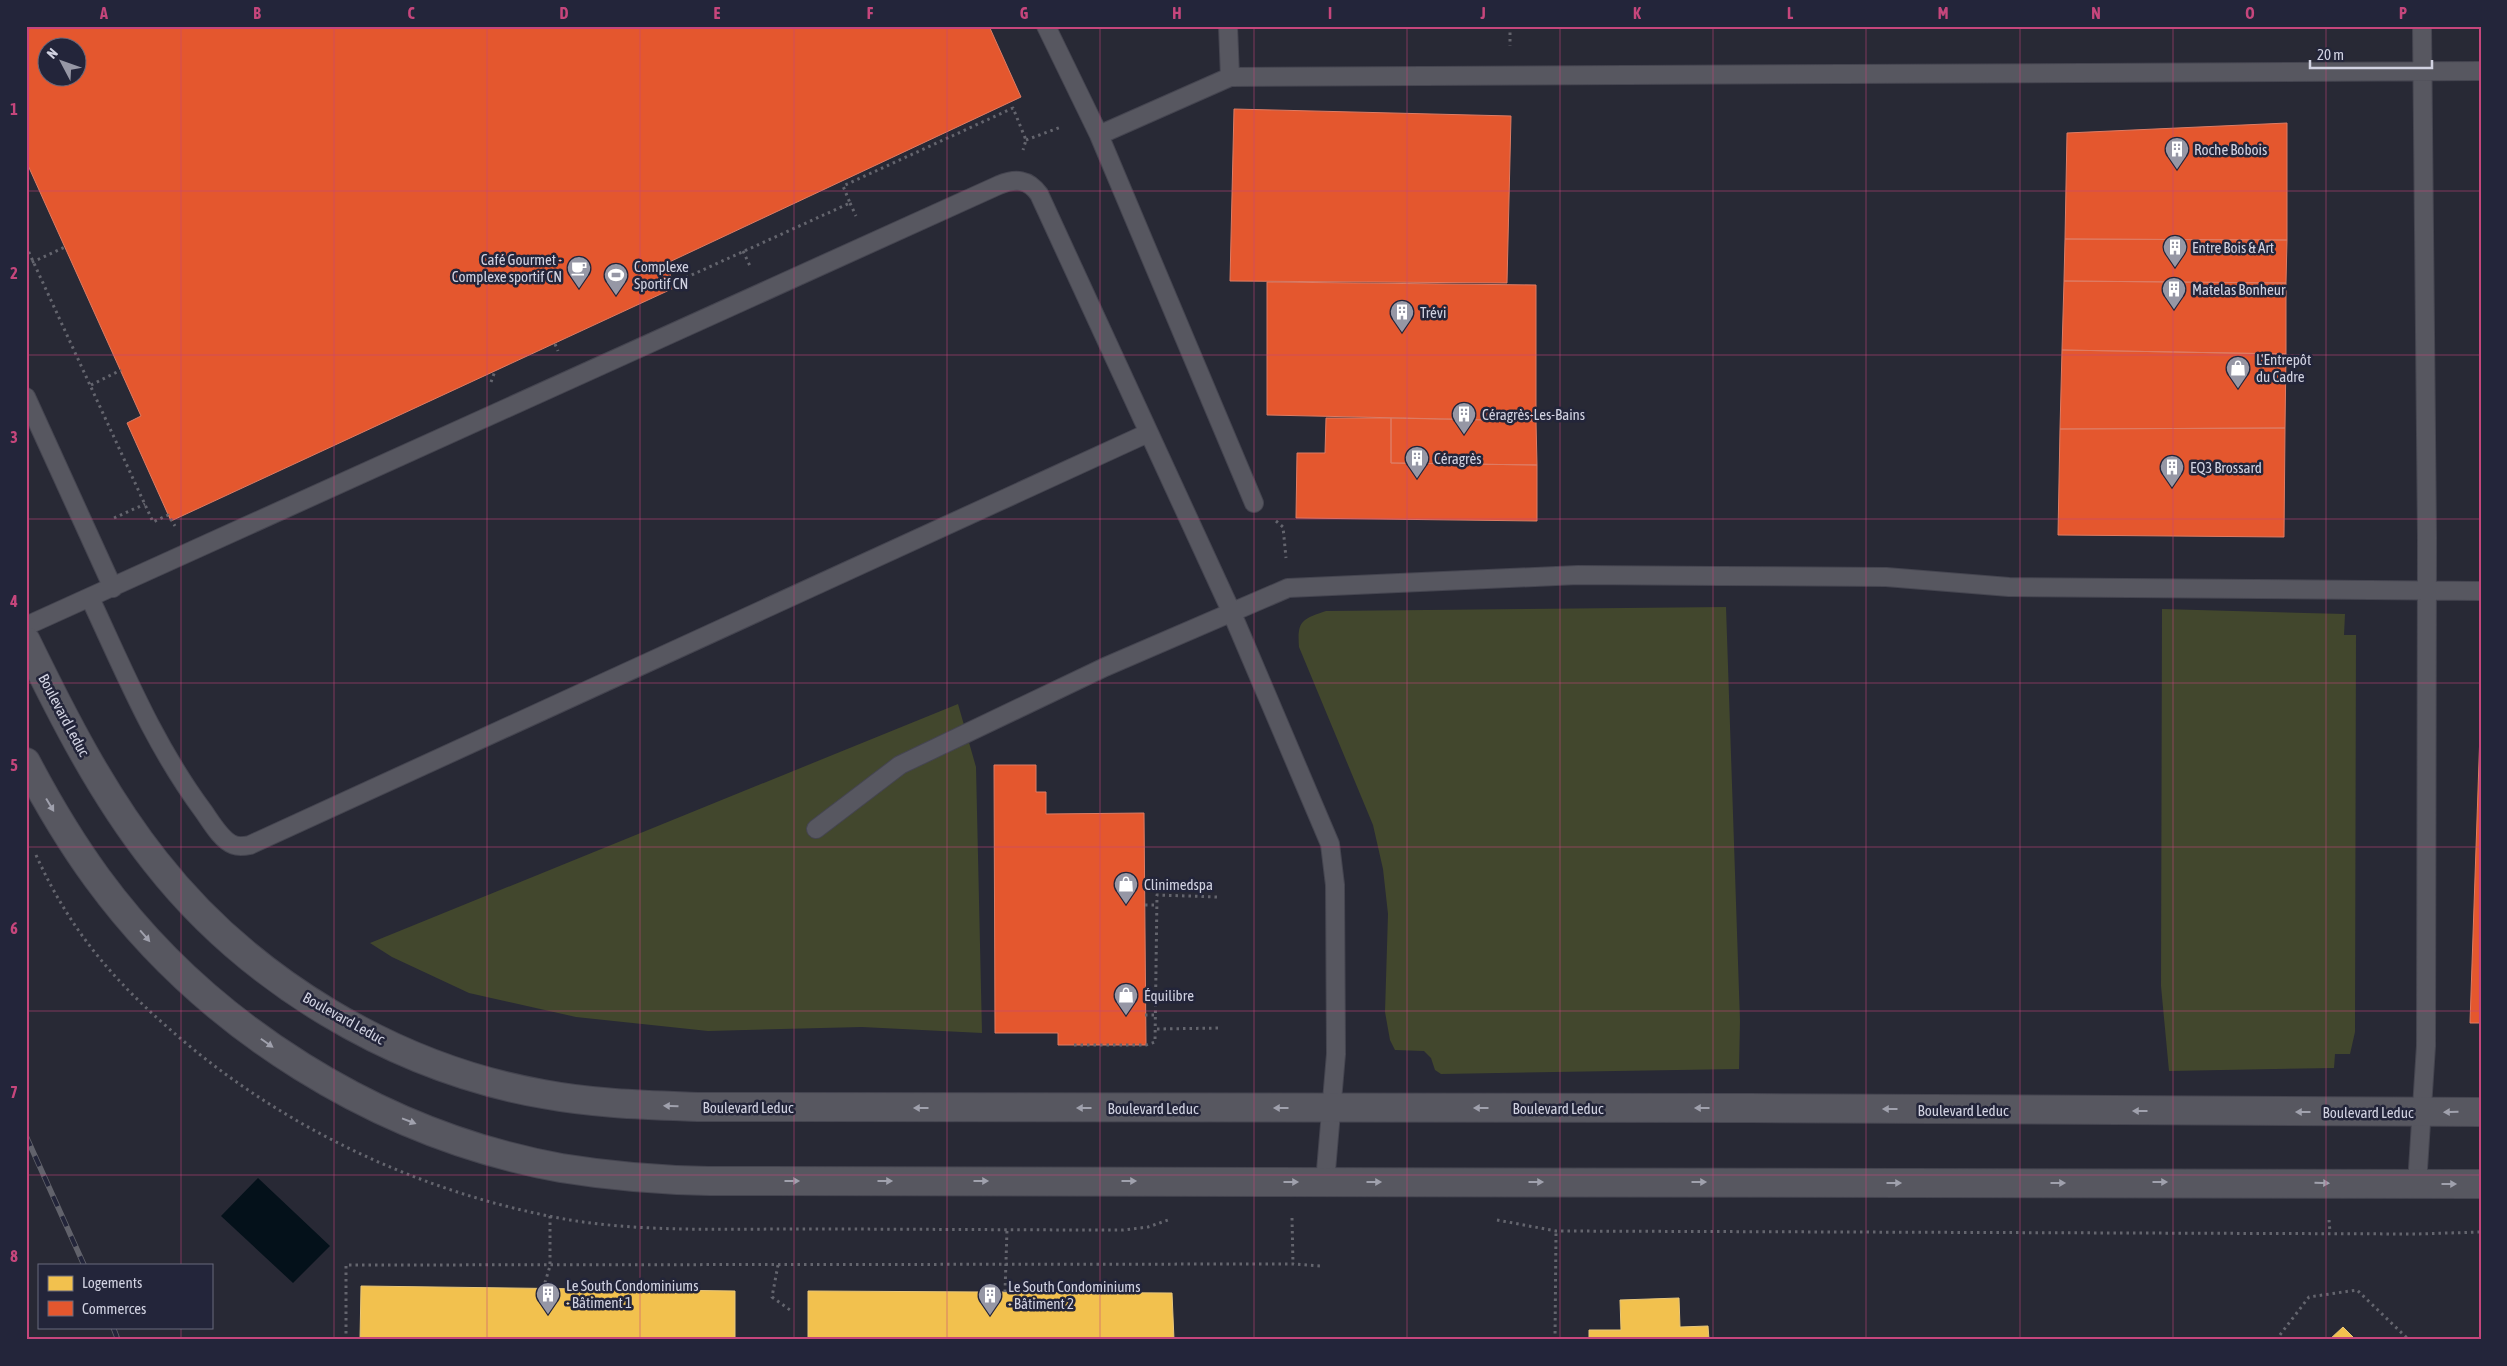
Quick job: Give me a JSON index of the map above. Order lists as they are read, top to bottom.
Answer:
{
  "streets": {
    "street": ["Boulevard Leduc"]
  },
  "places": {
    "building": [
      "Roche Bobois",
      "Entre Bois & Art",
      "Matelas Bonheur",
      "Trévi",
      "Céragrès-Les-Bains",
      "Céragrès",
      "EQ3 Brossard",
      "Le South Condominiums - Bâtiment 1",
      "Le South Condominiums - Bâtiment 2"
    ],
    "cafe": ["Café Gourmet - Complexe sportif CN"],
    "sports": ["Complexe Sportif CN"],
    "shop": ["L'Entrepôt du Cadre", "Clinimedspa", "Équilibre"]
  },
  "legend": ["Logements", "Commerces"],
  "scale_bar": "20 m",
  "north": "top left",
  "grid": {
    "columns": [
      "A",
      "B",
      "C",
      "D",
      "E",
      "F",
      "G",
      "H",
      "I",
      "J",
      "K",
      "L",
      "M",
      "N",
      "O",
      "P"
    ],
    "rows": [
      "1",
      "2",
      "3",
      "4",
      "5",
      "6",
      "7",
      "8"
    ]
  }
}
